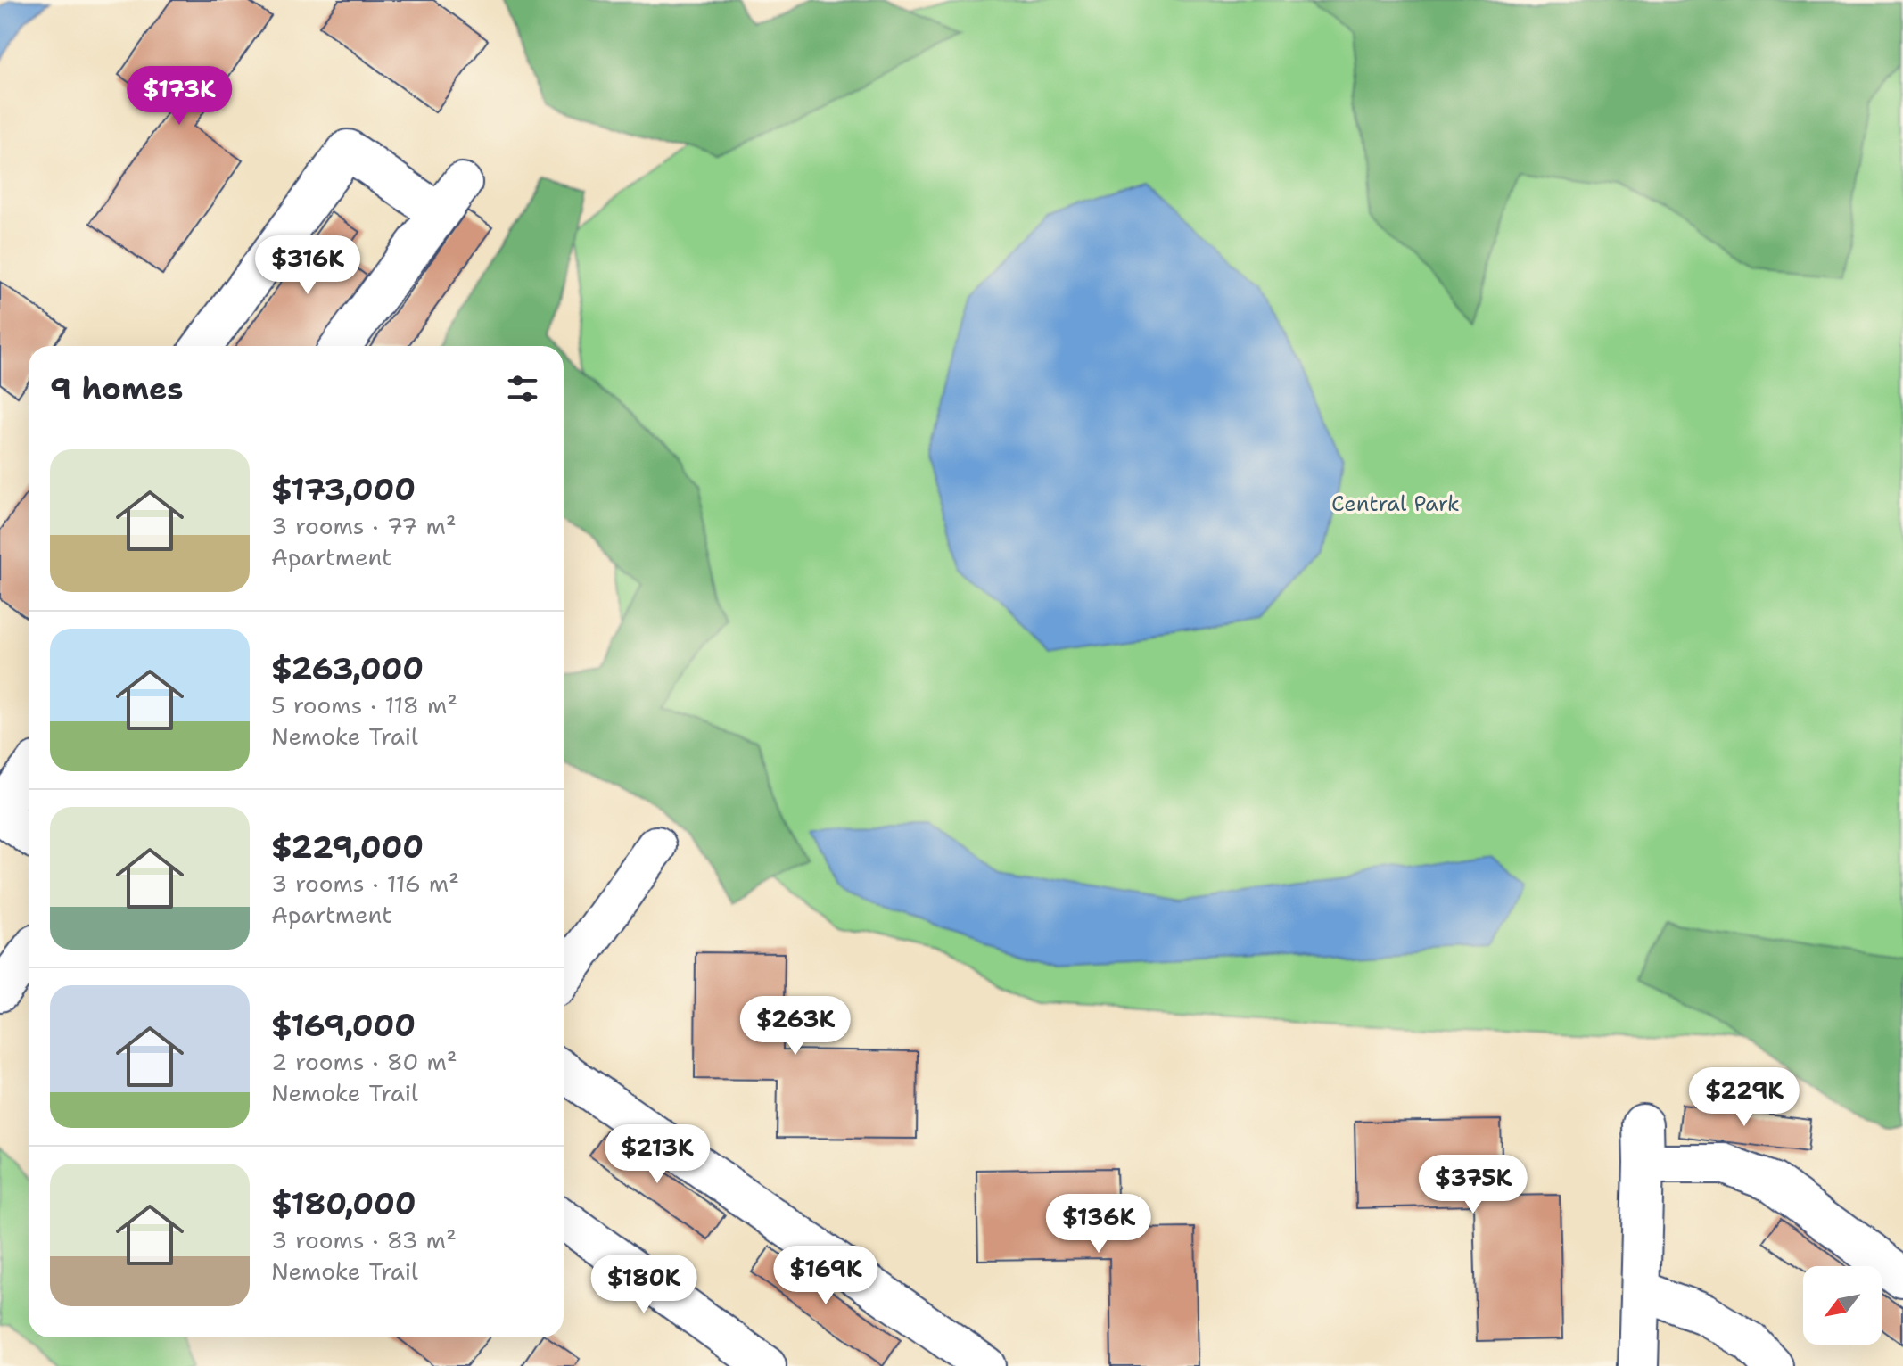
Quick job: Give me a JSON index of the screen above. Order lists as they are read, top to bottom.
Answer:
{
  "parks": ["Central Park"],
  "north": "bottom left",
  "page": {
    "price": [
      "$173K",
      "$316K",
      "$263K",
      "$229K",
      "$213K",
      "$375K",
      "$136K",
      "$169K",
      "$180K"
    ],
    "heading": "9 homes",
    "list": [
      {
        "name": "$173,000",
        "note": "3 rooms · 77 m² · Apartment"
      },
      {
        "name": "$263,000",
        "note": "5 rooms · 118 m² · Nemoke Trail"
      },
      {
        "name": "$229,000",
        "note": "3 rooms · 116 m² · Apartment"
      },
      {
        "name": "$169,000",
        "note": "2 rooms · 80 m² · Nemoke Trail"
      },
      {
        "name": "$180,000",
        "note": "3 rooms · 83 m² · Nemoke Trail"
      }
    ]
  }
}
